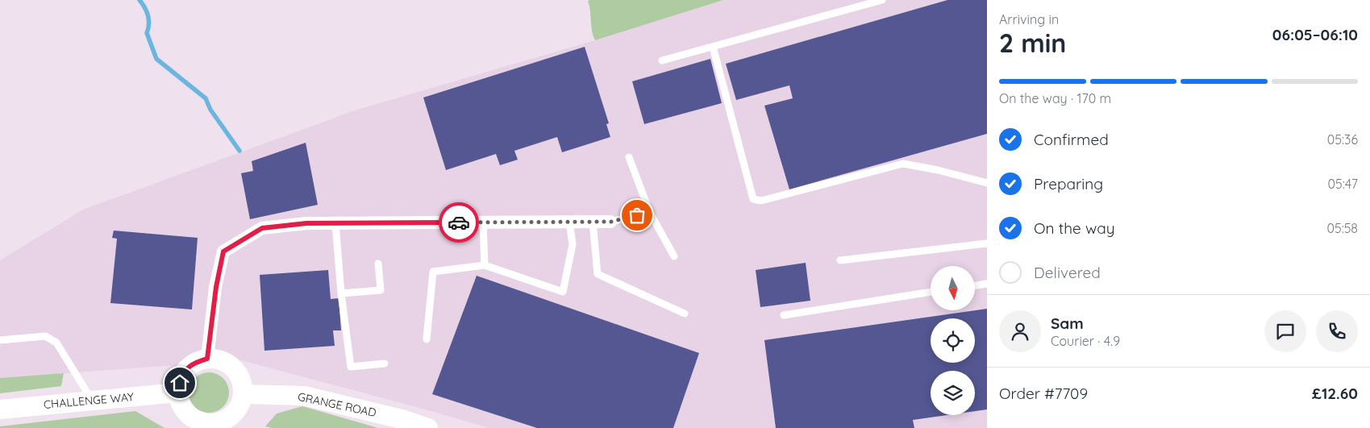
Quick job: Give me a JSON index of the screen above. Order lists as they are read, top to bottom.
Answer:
{
  "streets": {
    "main road": ["CHALLENGE WAY", "GRANGE ROAD"]
  },
  "crossings": [
    ["CHALLENGE WAY", "GRANGE ROAD"]
  ],
  "north": "bottom",
  "page": {
    "heading": ["2 min", "Arriving in", "06:05–06:10"],
    "panel": [
      "Sam",
      "Courier · 4.9",
      "Order #7709",
      "£12.60"
    ],
    "bar": "On the way · 170 m",
    "list": [
      ["Confirmed", "05:36"],
      ["Preparing", "05:47"],
      ["On the way", "05:58"],
      "Delivered"
    ]
  }
}
